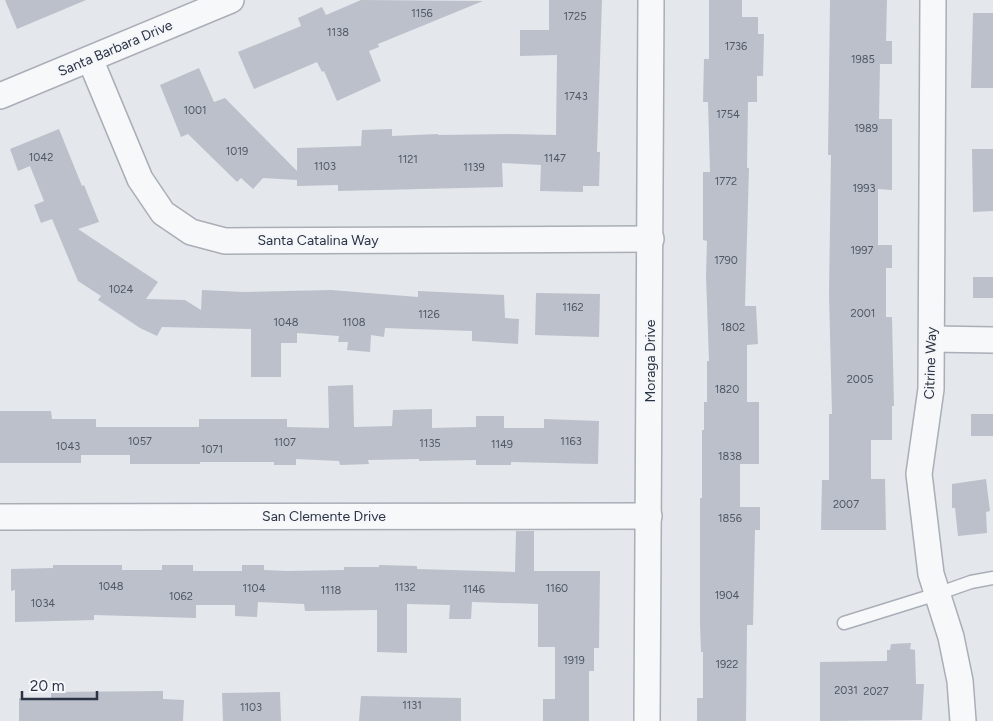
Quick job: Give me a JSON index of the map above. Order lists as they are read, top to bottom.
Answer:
{
  "streets": {
    "street": [
      "Santa Barbara Drive",
      "Santa Catalina Way",
      "Moraga Drive",
      "Citrine Way",
      "San Clemente Drive"
    ]
  },
  "crossings": [
    ["Santa Barbara Drive", "Santa Catalina Way"],
    ["Santa Catalina Way", "Moraga Drive"],
    ["Moraga Drive", "San Clemente Drive"]
  ],
  "house_numbers": [
    "1156",
    "1725",
    "1138",
    "1736",
    "1985",
    "1743",
    "1001",
    "1754",
    "1989",
    "1019",
    "1042",
    "1147",
    "1121",
    "1103",
    "1139",
    "1772",
    "1993",
    "1997",
    "1790",
    "1024",
    "1162",
    "2001",
    "1126",
    "1048",
    "1108",
    "1802",
    "2005",
    "1820",
    "1057",
    "1163",
    "1107",
    "1135",
    "1149",
    "1043",
    "1071",
    "1838",
    "2007",
    "1856",
    "1048",
    "1132",
    "1104",
    "1160",
    "1146",
    "1118",
    "1904",
    "1062",
    "1034",
    "1919",
    "1922",
    "2031",
    "2027",
    "1131",
    "1103"
  ],
  "scale_bar": "20 m"
}
